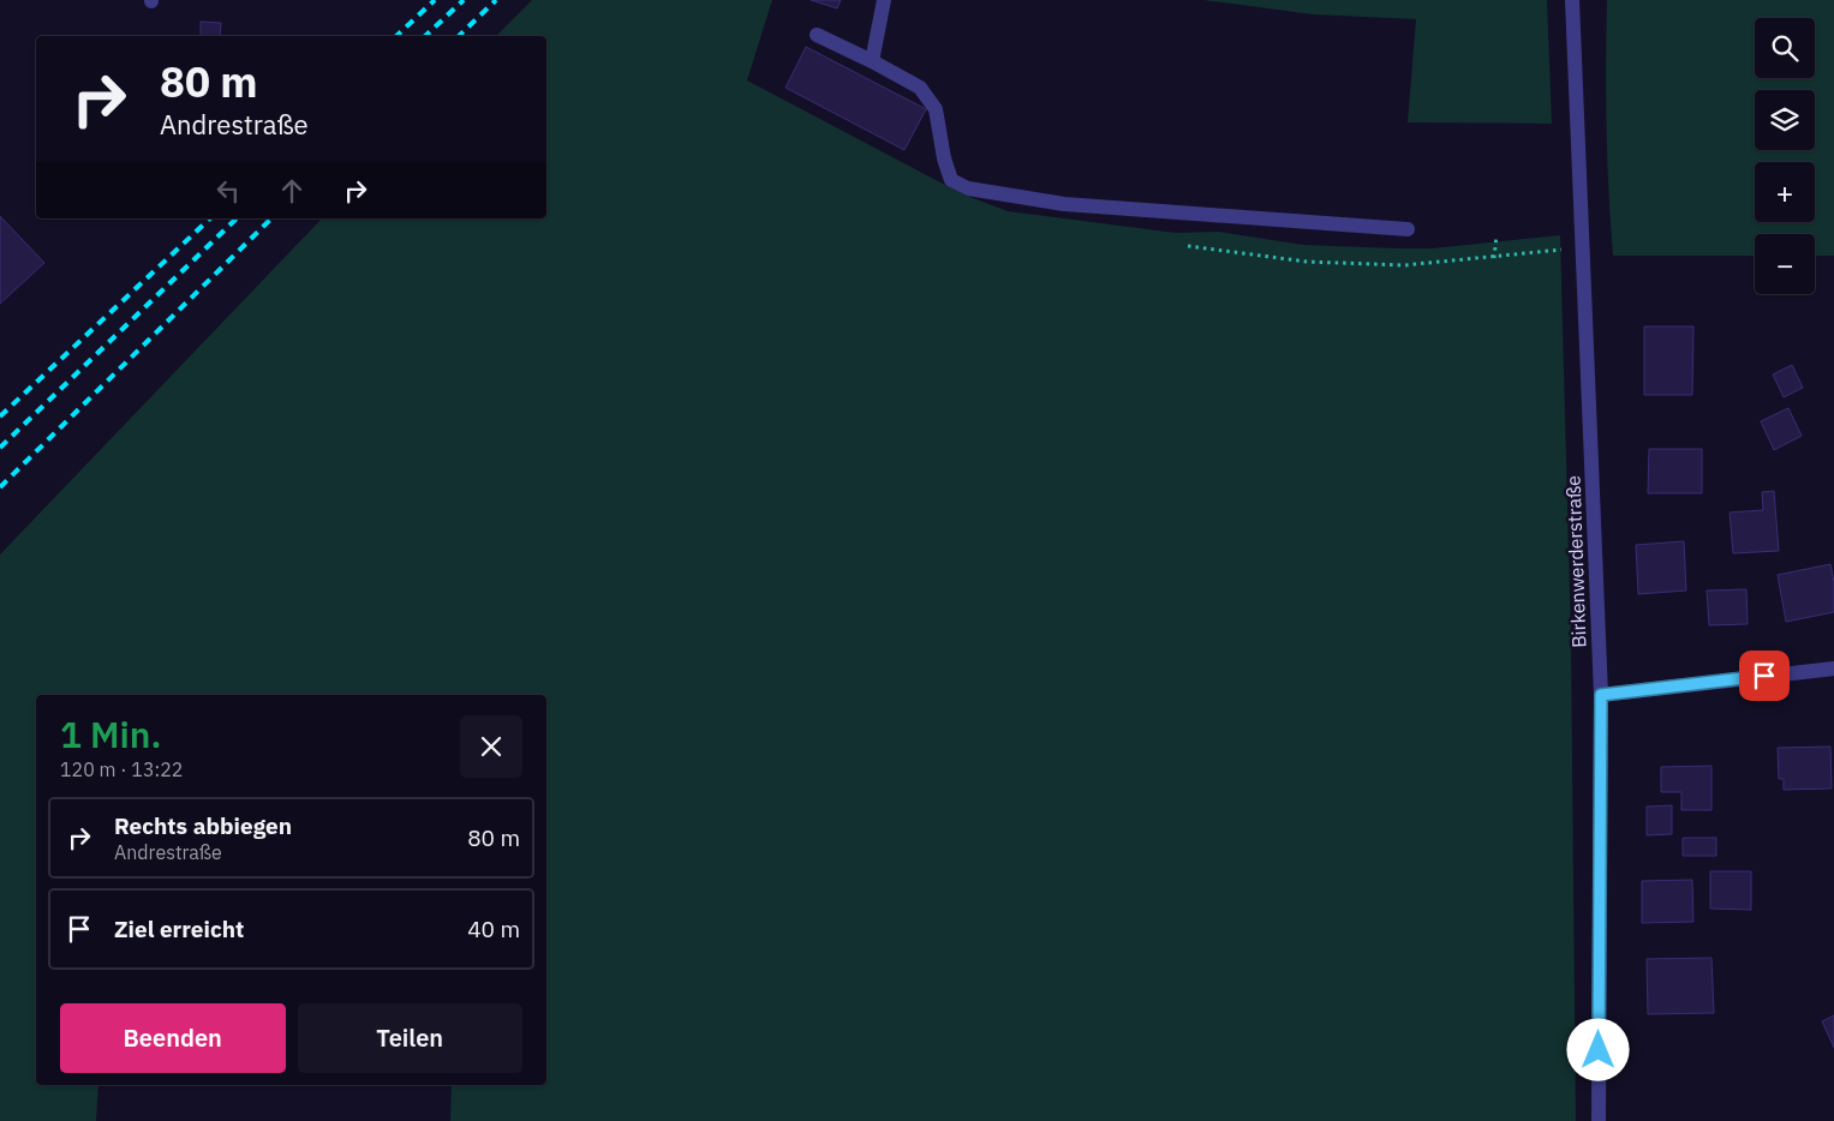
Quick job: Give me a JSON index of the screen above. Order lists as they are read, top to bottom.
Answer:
{
  "streets": {
    "street": ["Birkenwerderstraße"]
  },
  "page": {
    "map_buttons": ["+", "−"],
    "turn": ["80 m", "Andrestraße"],
    "heading": ["1 Min.", "120 m · 13:22"],
    "list": [
      {
        "name": "Rechts abbiegen",
        "note": "Andrestraße",
        "value": "80 m"
      },
      {
        "name": "Ziel erreicht",
        "value": "40 m"
      }
    ],
    "buttons": ["Beenden", "Teilen"]
  }
}
